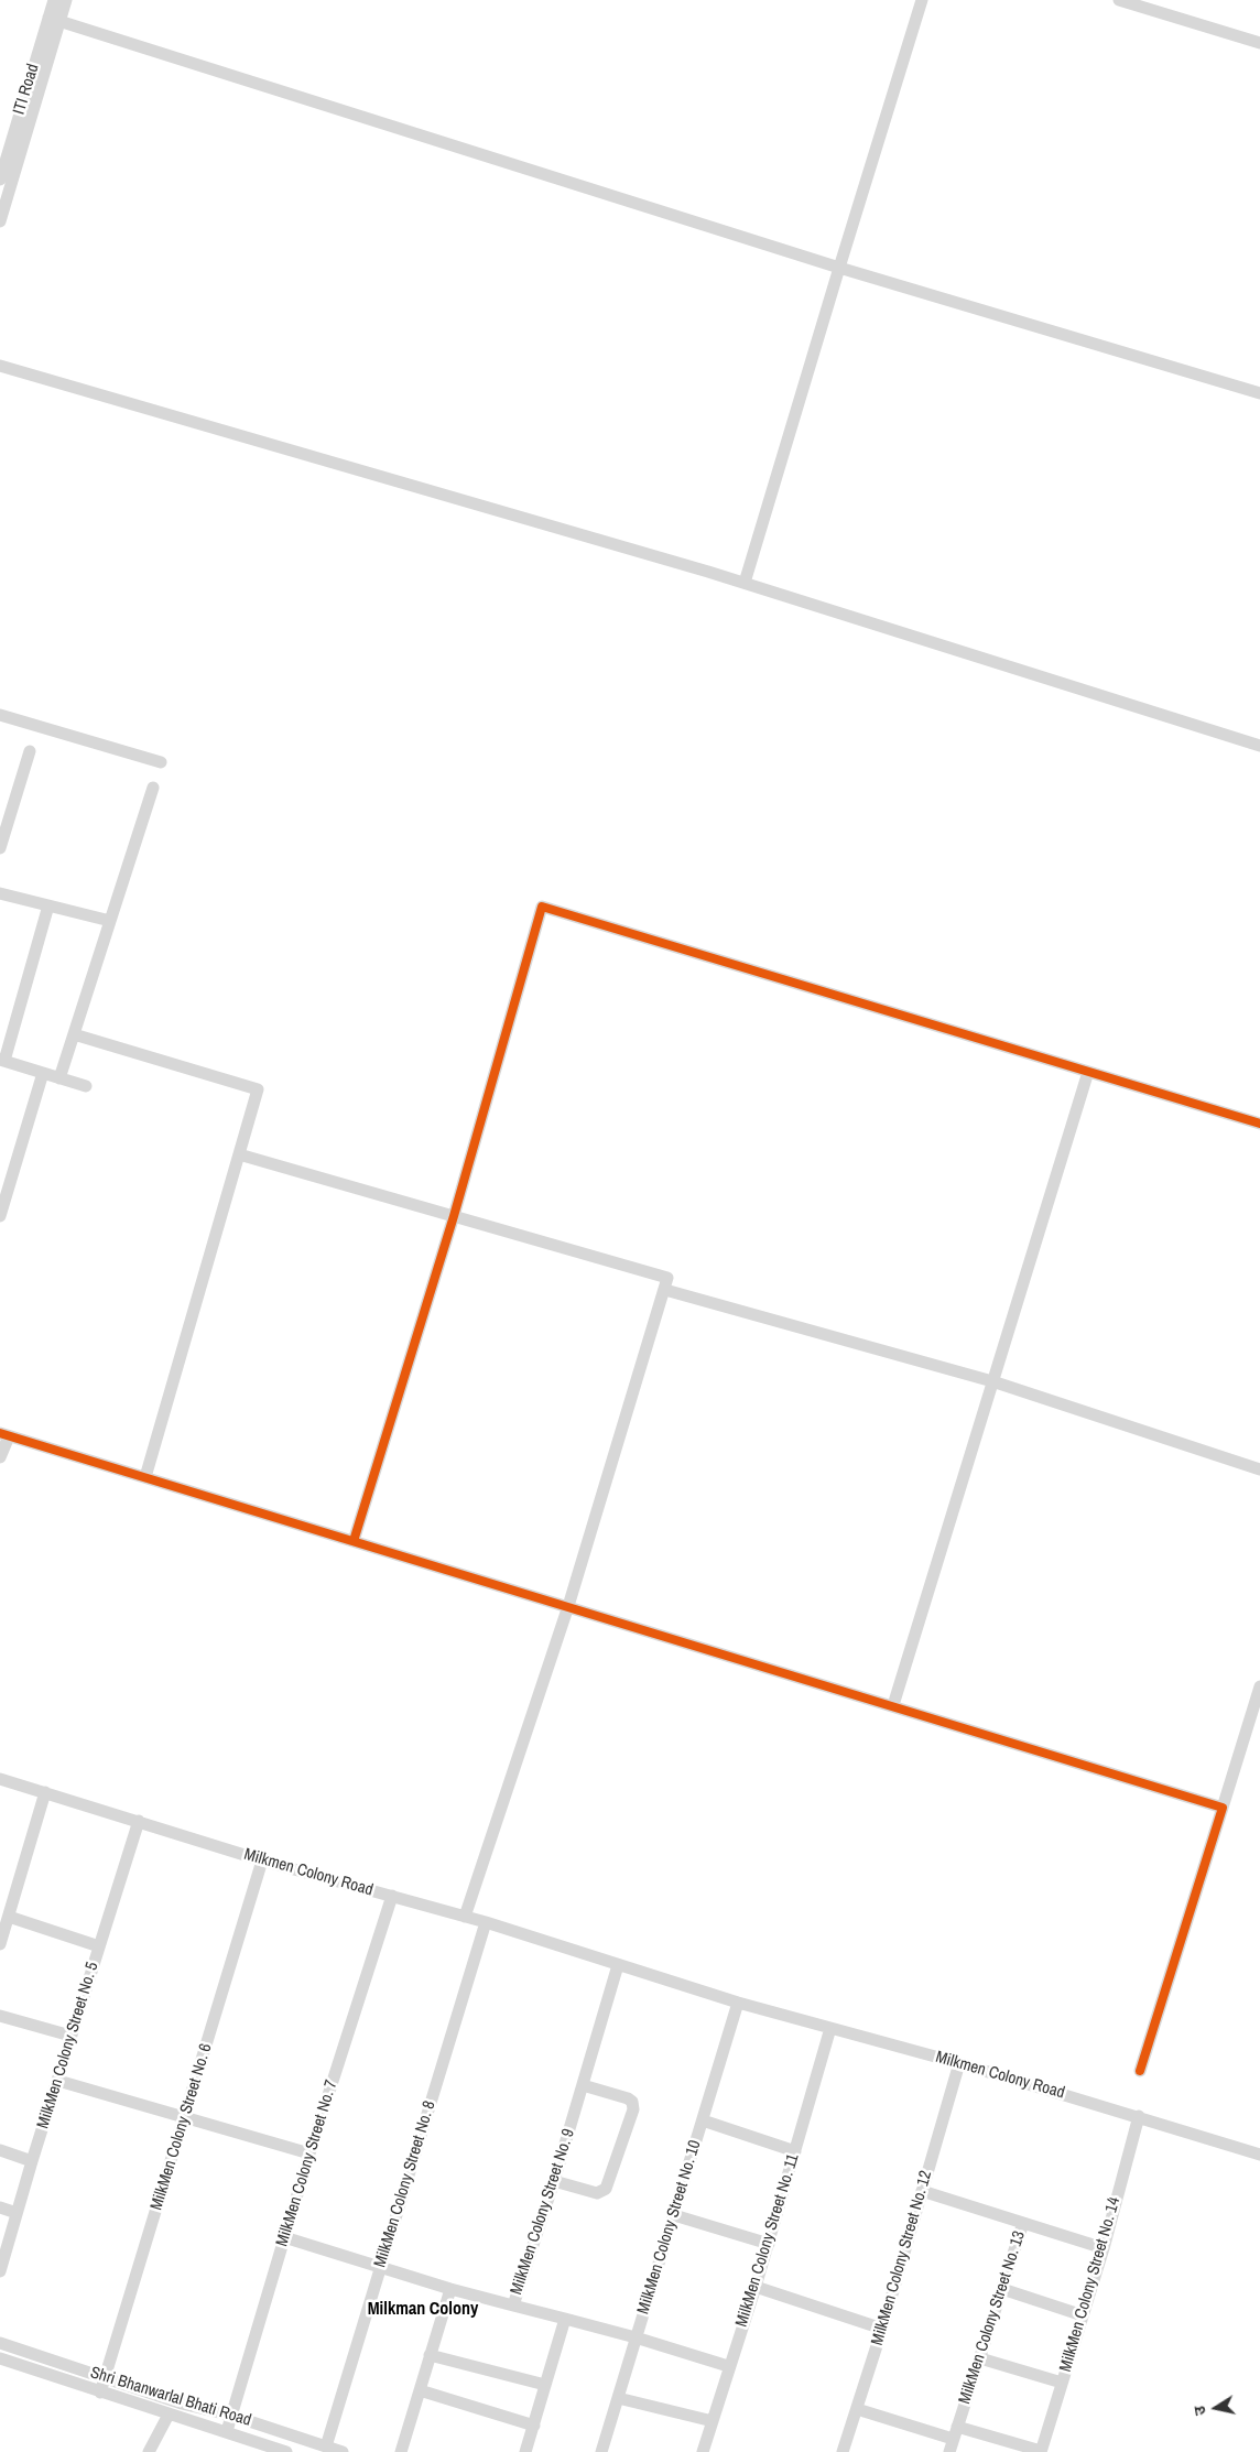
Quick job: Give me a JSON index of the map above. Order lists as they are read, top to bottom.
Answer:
{
  "streets": {
    "street": [
      "ITI Road",
      "Milkmen Colony Road",
      "MilkMen Colony Street No. 5",
      "MilkMen Colony Street No. 6",
      "MilkMen Colony Street No. 7",
      "MilkMen Colony Street No. 8",
      "MilkMen Colony Street No. 9",
      "MilkMen Colony Street No. 10",
      "MilkMen Colony Street No. 11",
      "MilkMen Colony Street No. 12",
      "MilkMen Colony Street No. 14",
      "MilkMen Colony Street No. 13",
      "Shri Bhanwarlal Bhati Road"
    ]
  },
  "crossings": [
    ["Milkmen Colony Road", "MilkMen Colony Street No. 5"],
    ["Milkmen Colony Road", "MilkMen Colony Street No. 6"],
    ["Milkmen Colony Road", "MilkMen Colony Street No. 7"],
    ["Milkmen Colony Road", "MilkMen Colony Street No. 8"],
    ["Milkmen Colony Road", "MilkMen Colony Street No. 9"],
    ["Milkmen Colony Road", "MilkMen Colony Street No. 10"],
    ["Milkmen Colony Road", "MilkMen Colony Street No. 11"],
    ["Milkmen Colony Road", "MilkMen Colony Street No. 12"],
    ["Milkmen Colony Road", "MilkMen Colony Street No. 14"],
    ["MilkMen Colony Street No. 6", "Shri Bhanwarlal Bhati Road"],
    ["MilkMen Colony Street No. 7", "Shri Bhanwarlal Bhati Road"],
    ["MilkMen Colony Street No. 8", "Shri Bhanwarlal Bhati Road"],
    ["MilkMen Colony Street No. 9", "MilkMen Colony Street No. 10"],
    ["MilkMen Colony Street No. 9", "MilkMen Colony Street No. 11"],
    ["MilkMen Colony Street No. 12", "MilkMen Colony Street No. 13"]
  ],
  "districts": ["Milkman Colony"],
  "north": "left"
}
